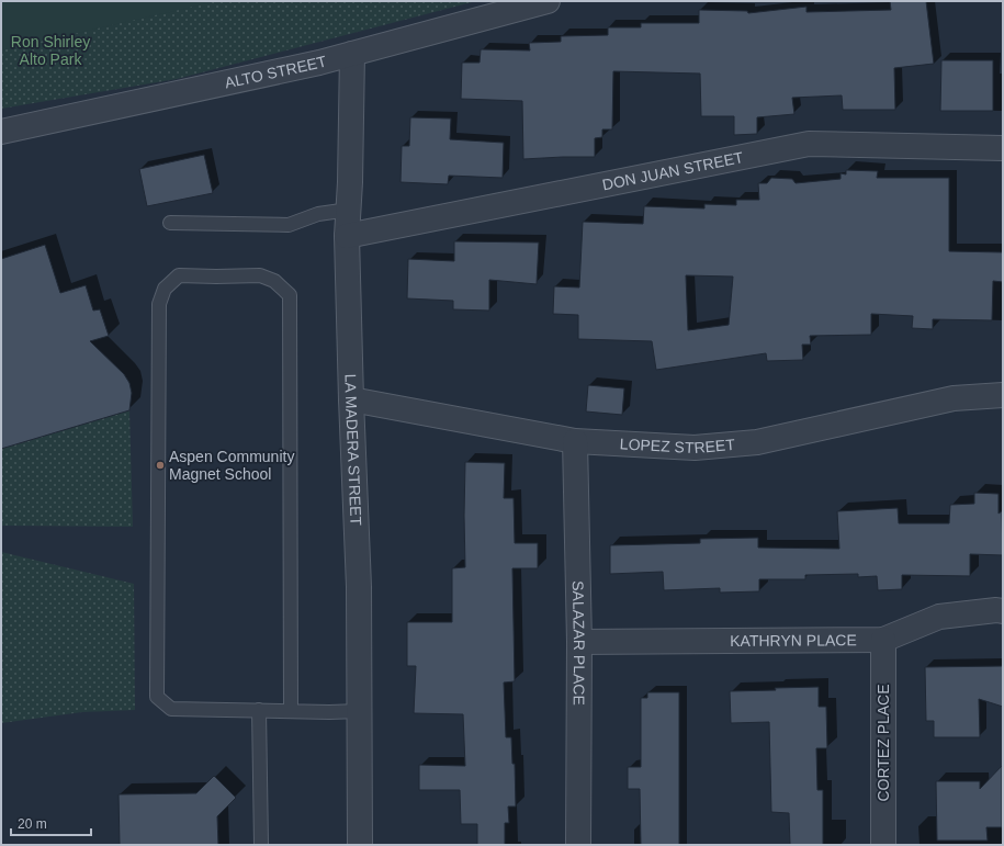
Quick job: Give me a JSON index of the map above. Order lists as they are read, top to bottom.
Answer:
{
  "streets": {
    "street": [
      "ALTO STREET",
      "DON JUAN STREET",
      "LOPEZ STREET",
      "LA MADERA STREET",
      "KATHRYN PLACE",
      "SALAZAR PLACE",
      "CORTEZ PLACE"
    ]
  },
  "crossings": [
    ["ALTO STREET", "LA MADERA STREET"],
    ["DON JUAN STREET", "LA MADERA STREET"],
    ["LOPEZ STREET", "LA MADERA STREET"],
    ["LOPEZ STREET", "SALAZAR PLACE"],
    ["KATHRYN PLACE", "SALAZAR PLACE"],
    ["KATHRYN PLACE", "CORTEZ PLACE"]
  ],
  "parks": ["Ron Shirley Alto Park"],
  "places": ["Aspen Community Magnet School"],
  "scale_bar": "20 m"
}
